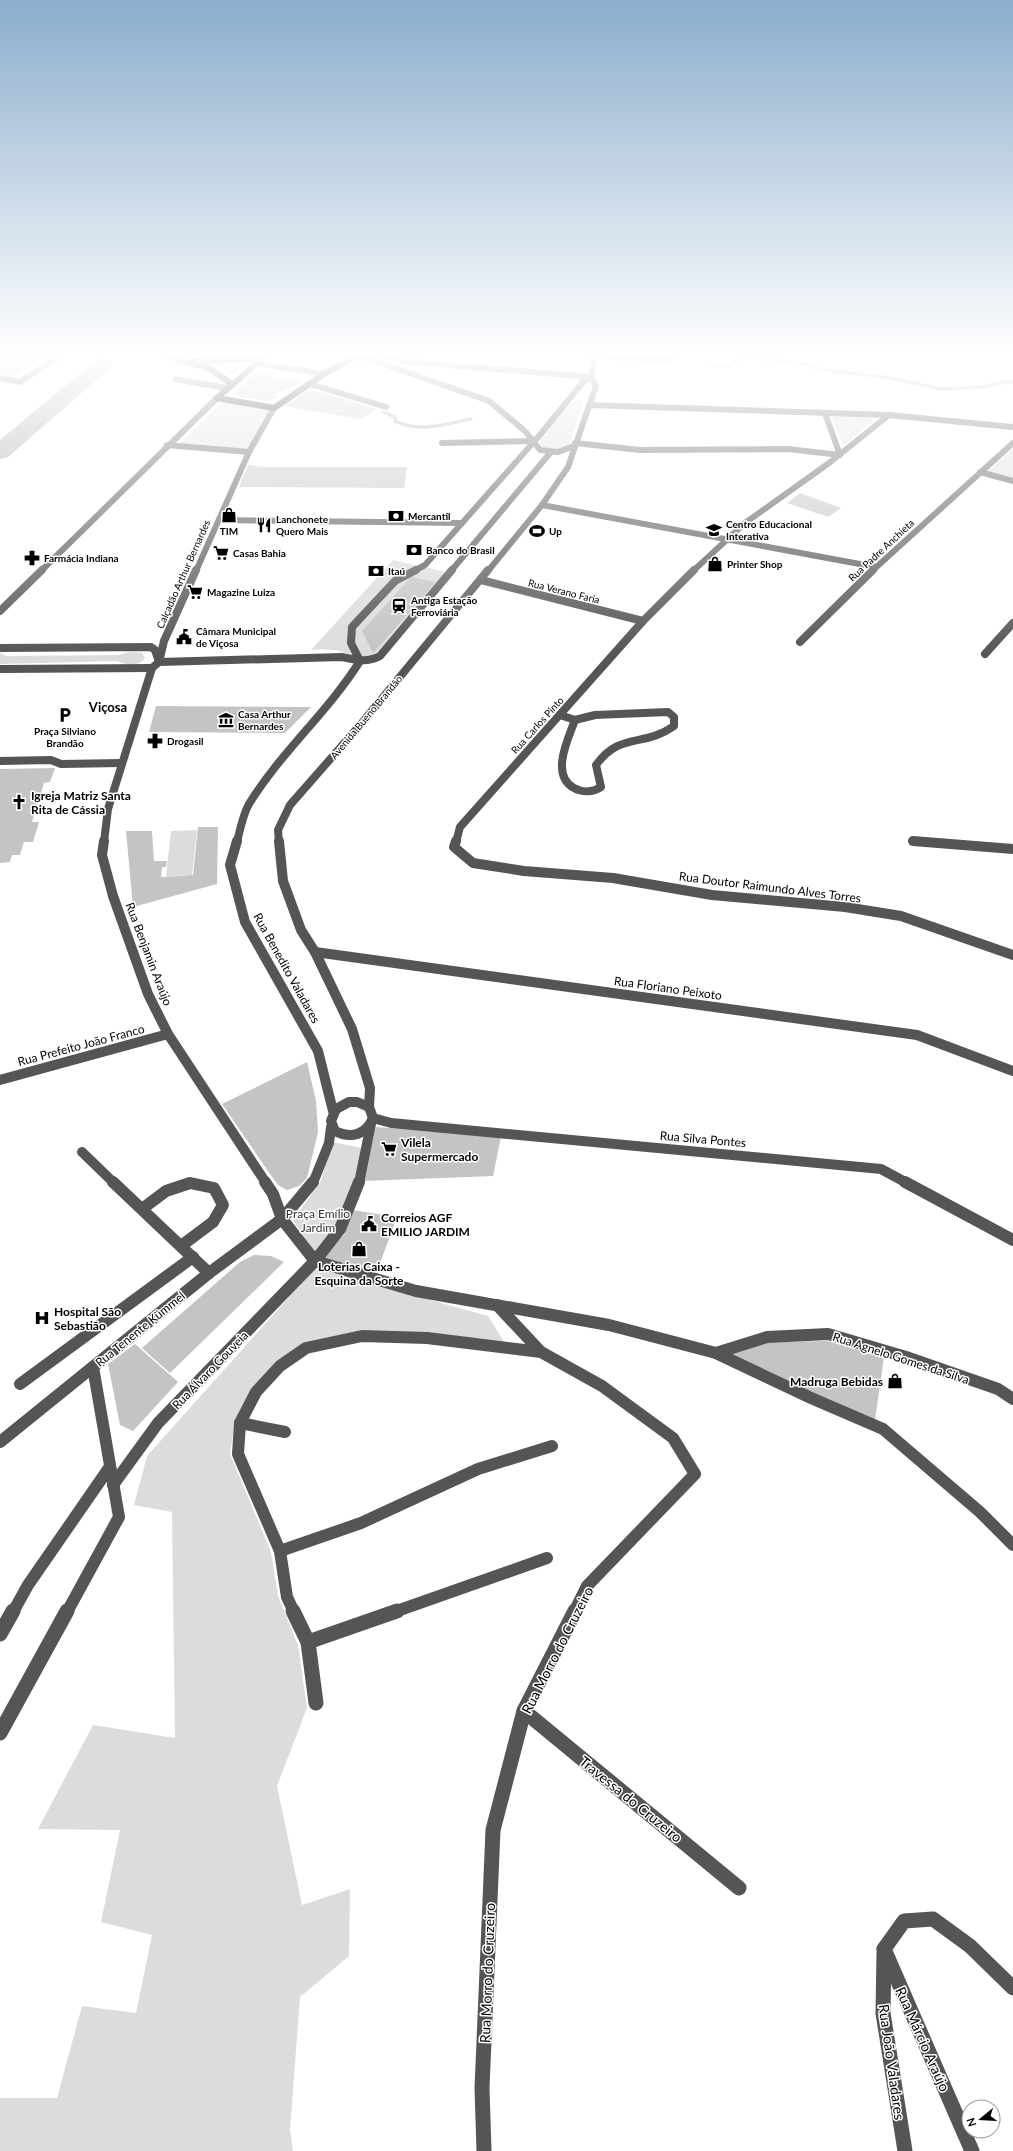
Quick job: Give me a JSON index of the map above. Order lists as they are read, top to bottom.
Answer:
{
  "streets": {
    "street": [
      "Rua Padre Anchieta",
      "Calçadão Arthur Bernardes",
      "Rua Verano Faria",
      "Avenida Bueno Brandão",
      "Rua Carlos Pinto",
      "Rua Doutor Raimundo Alves Torres",
      "Rua Benjamin Araújo",
      "Rua Benedito Valadares",
      "Rua Floriano Peixoto",
      "Rua Prefeito João Franco",
      "Rua Silva Pontes",
      "Rua Tenente Kümmel",
      "Rua Agnelo Gomes da Silva",
      "Rua Álvaro Gouveia",
      "Rua Morro do Cruzeiro",
      "Travessa do Cruzeiro",
      "Rua Márcio Araújo",
      "Rua João Valadares"
    ]
  },
  "crossings": [
    ["Rua Verano Faria", "Avenida Bueno Brandão"],
    ["Rua Verano Faria", "Rua Carlos Pinto"],
    ["Avenida Bueno Brandão", "Rua Benedito Valadares"],
    ["Avenida Bueno Brandão", "Rua Floriano Peixoto"],
    ["Avenida Bueno Brandão", "Rua Silva Pontes"],
    ["Rua Carlos Pinto", "Rua Doutor Raimundo Alves Torres"],
    ["Rua Benjamin Araújo", "Rua Prefeito João Franco"],
    ["Rua Benjamin Araújo", "Rua Tenente Kümmel"],
    ["Rua Benjamin Araújo", "Rua Álvaro Gouveia"],
    ["Rua Benedito Valadares", "Rua Silva Pontes"],
    ["Rua Morro do Cruzeiro", "Travessa do Cruzeiro"],
    ["Rua Márcio Araújo", "Rua João Valadares"]
  ],
  "districts": ["Viçosa"],
  "parks": ["Praça Emílio Jardim"],
  "places": {
    "shop": [
      "TIM",
      "Printer Shop",
      "Loterias Caixa - Esquina da Sorte",
      "Madruga Bebidas"
    ],
    "bank": ["Mercantil", "Banco do Brasil", "Itaú"],
    "restaurant": ["Lanchonete Quero Mais"],
    "school or university": ["Centro Educacional Interativa"],
    "sports": ["Up"],
    "supermarket": ["Casas Bahia", "Magazine Luiza", "Vilela Supermercado"],
    "pharmacy": ["Farmácia Indiana", "Drogasil"],
    "station": ["Antiga Estação Ferroviária"],
    "public building": ["Câmara Municipal de Viçosa", "Correios AGF EMILIO JARDIM"],
    "parking": ["Praça Silviano Brandão"],
    "museum": ["Casa Arthur Bernardes"],
    "church": ["Igreja Matriz Santa Rita de Cássia"],
    "hospital": ["Hospital São Sebastião"]
  },
  "north": "left"
}
